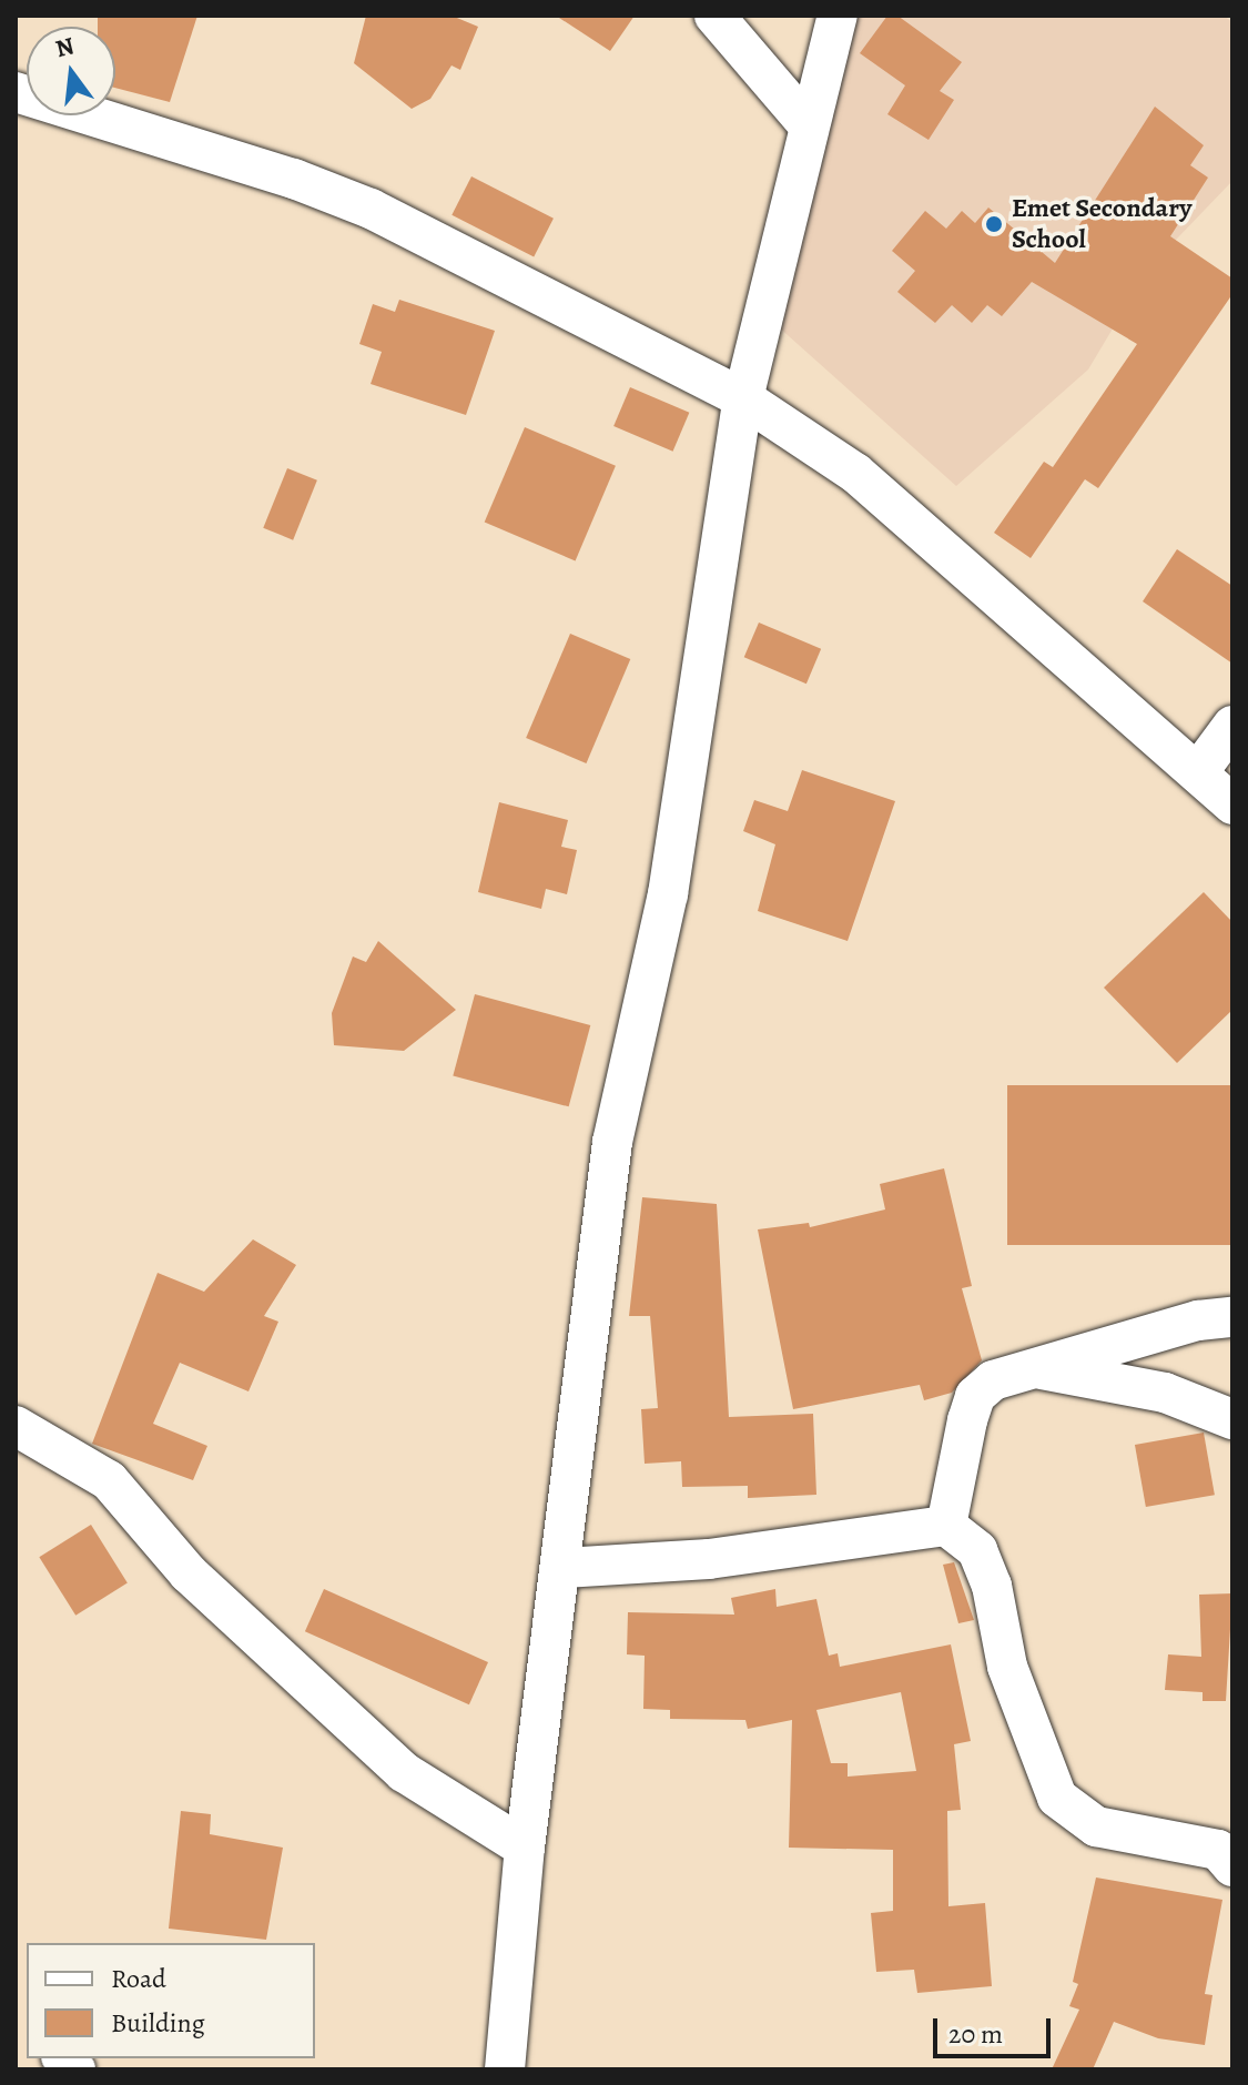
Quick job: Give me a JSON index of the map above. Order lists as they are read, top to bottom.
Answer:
{
  "places": ["Emet Secondary School"],
  "legend": ["Road", "Building"],
  "scale_bar": "20 m",
  "north": "top"
}
